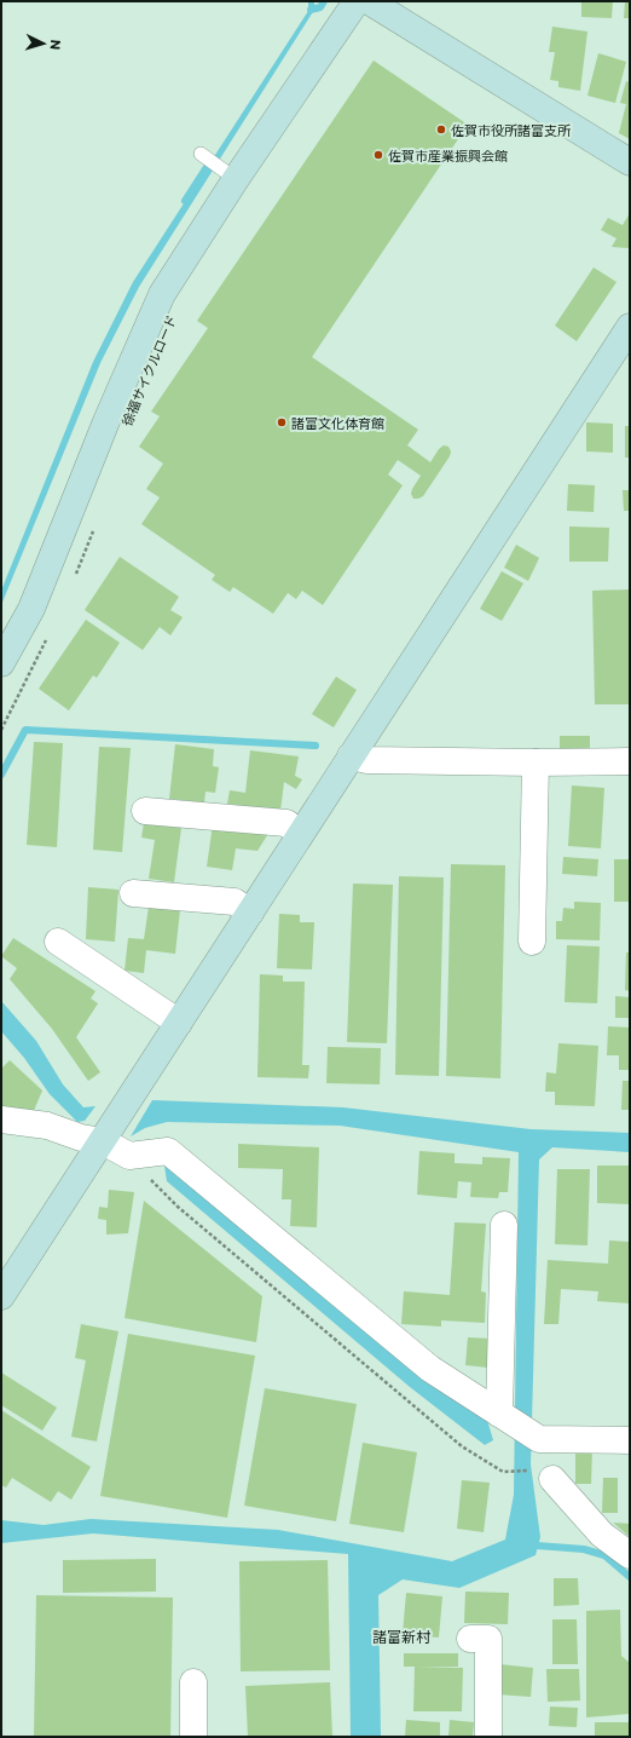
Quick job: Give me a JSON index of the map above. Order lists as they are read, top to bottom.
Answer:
{
  "districts": ["諸富新村"],
  "places": ["佐賀市役所諸富支所", "佐賀市産業振興会館", "諸富文化体育館"],
  "north": "right"
}
